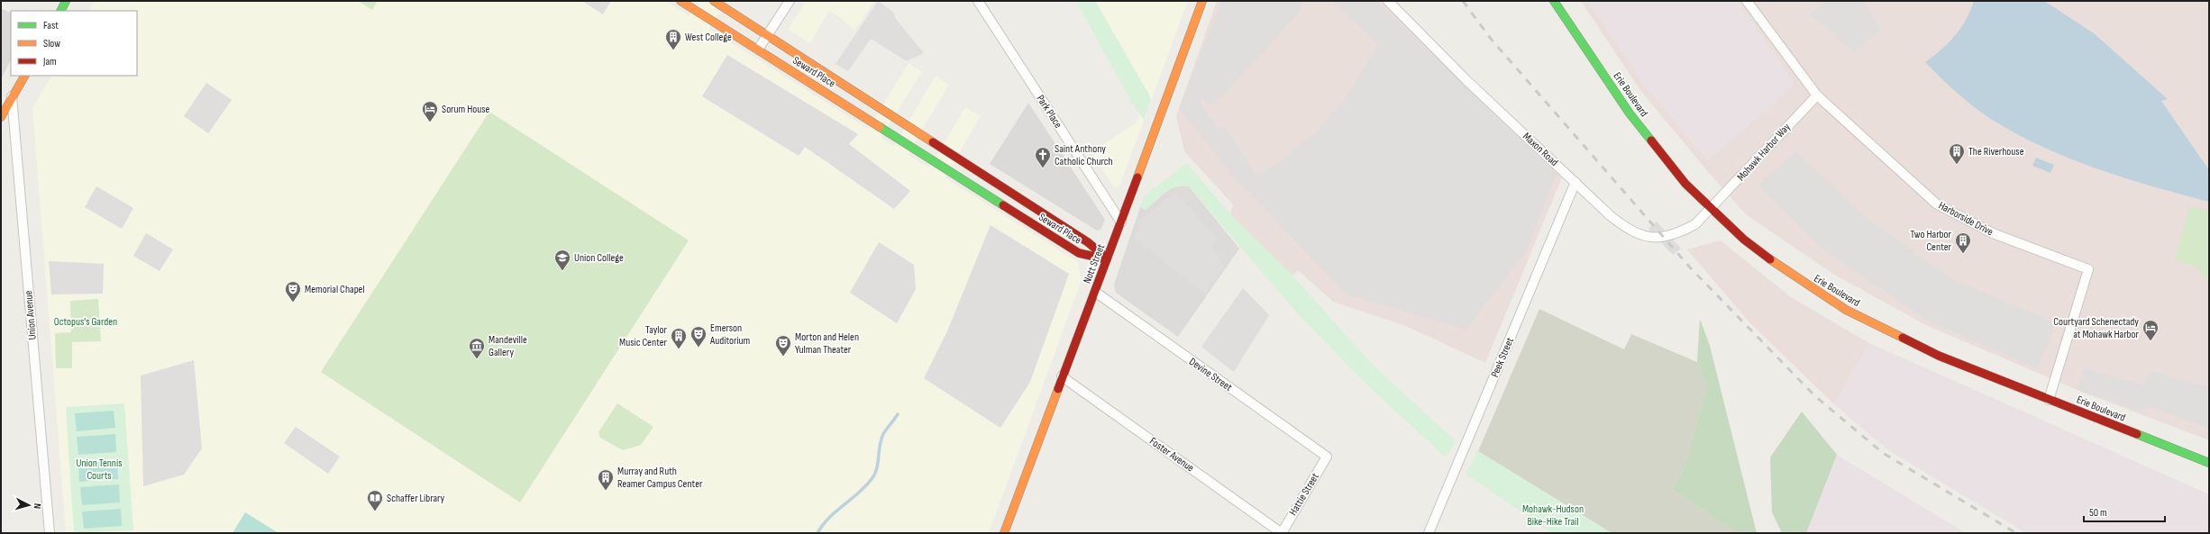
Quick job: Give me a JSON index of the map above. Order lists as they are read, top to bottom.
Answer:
{
  "streets": {
    "main road": ["Seward Place", "Erie Boulevard", "Nott Street"],
    "street": [
      "Park Place",
      "Maxon Road",
      "Mohawk Harbor Way",
      "Harborside Drive",
      "Union Avenue",
      "Peek Street",
      "Devine Street",
      "Foster Avenue",
      "Hattie Street"
    ]
  },
  "crossings": [
    ["Seward Place", "Nott Street"],
    ["Erie Boulevard", "Maxon Road"],
    ["Erie Boulevard", "Mohawk Harbor Way"],
    ["Erie Boulevard", "Harborside Drive"],
    ["Park Place", "Nott Street"],
    ["Maxon Road", "Mohawk Harbor Way"],
    ["Maxon Road", "Peek Street"],
    ["Mohawk Harbor Way", "Harborside Drive"],
    ["Nott Street", "Devine Street"],
    ["Nott Street", "Foster Avenue"],
    ["Devine Street", "Hattie Street"],
    ["Foster Avenue", "Hattie Street"]
  ],
  "parks": ["Octopus's Garden", "Union Tennis Courts", "Mohawk-Hudson Bike-Hike Trail"],
  "places": {
    "building": [
      "West College",
      "The Riverhouse",
      "Two Harbor Center",
      "Taylor Music Center",
      "Murray and Ruth Reamer Campus Center"
    ],
    "hotel": ["Sorum House", "Courtyard Schenectady at Mohawk Harbor"],
    "church": ["Saint Anthony Catholic Church"],
    "school or university": ["Union College"],
    "theatre": ["Memorial Chapel", "Emerson Auditorium", "Morton and Helen Yulman Theater"],
    "museum": ["Mandeville Gallery"],
    "library": ["Schaffer Library"]
  },
  "legend": ["Fast", "Slow", "Jam"],
  "scale_bar": "50 m",
  "north": "right"
}
